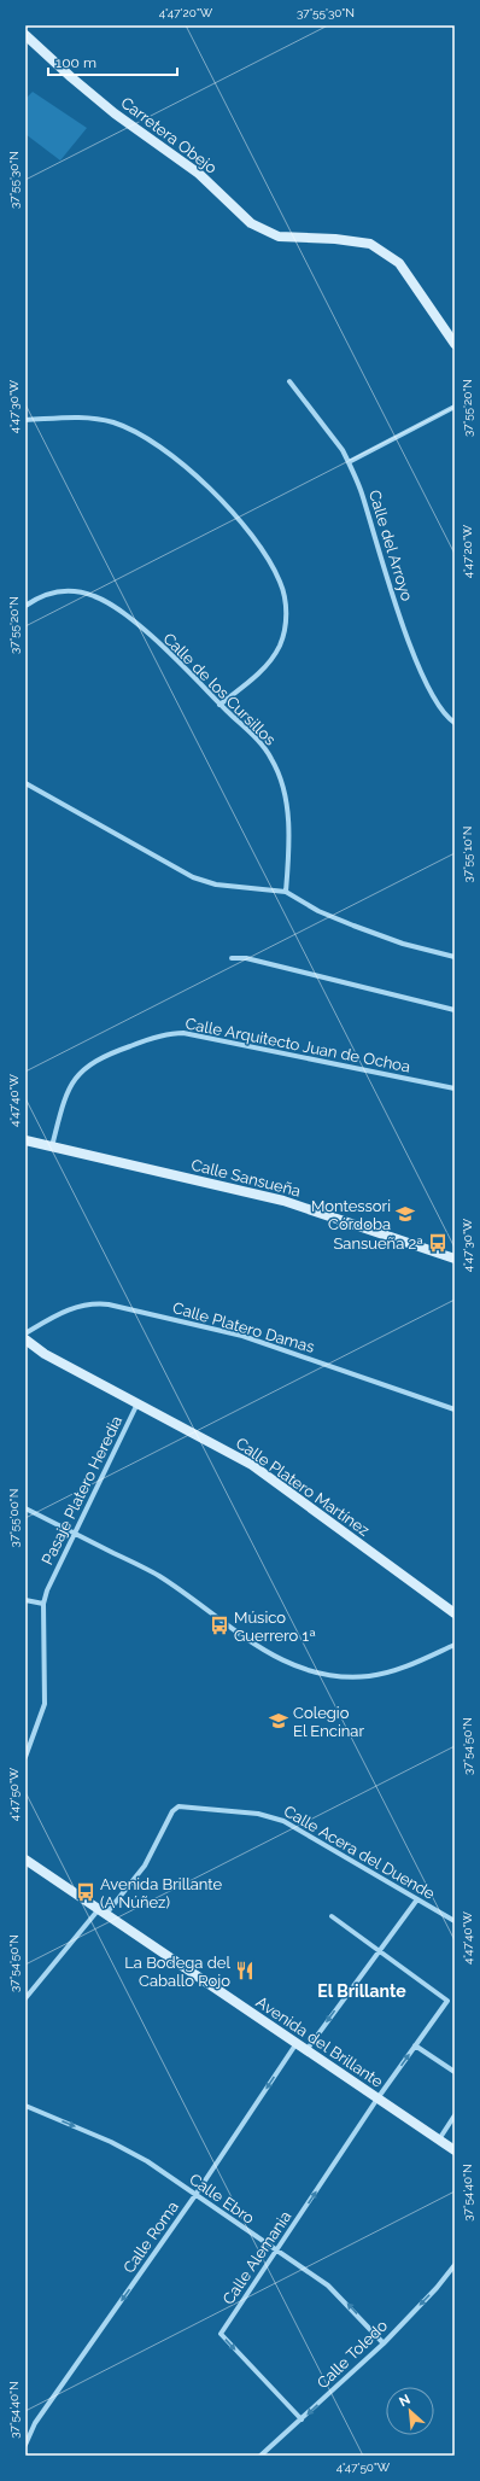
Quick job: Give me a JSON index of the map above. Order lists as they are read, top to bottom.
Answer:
{
  "streets": {
    "street": [
      "Carretera Obejo",
      "Calle del Arroyo",
      "Calle de los Cursillos",
      "Calle Arquitecto Juan de Ochoa",
      "Calle Sansueña",
      "Calle Platero Damas",
      "Calle Platero Martínez",
      "Pasaje Platero Heredia",
      "Calle Acera del Duende",
      "Avenida del Brillante",
      "Calle Ebro",
      "Calle Roma",
      "Calle Alemania",
      "Calle Toledo"
    ]
  },
  "crossings": [
    ["Calle Arquitecto Juan de Ochoa", "Calle Sansueña"],
    ["Calle Platero Martínez", "Pasaje Platero Heredia"],
    ["Calle Acera del Duende", "Avenida del Brillante"],
    ["Avenida del Brillante", "Calle Roma"],
    ["Avenida del Brillante", "Calle Alemania"],
    ["Calle Ebro", "Calle Roma"],
    ["Calle Ebro", "Calle Alemania"],
    ["Calle Ebro", "Calle Toledo"],
    ["Calle Alemania", "Calle Toledo"]
  ],
  "one_way": ["Calle Roma", "Calle Toledo"],
  "districts": ["El Brillante"],
  "places": {
    "school or university": ["Montessori Córdoba", "Colegio El Encinar"],
    "bus stop": ["Sansueña 2ª", "Músico Guerrero 1ª", "Avenida Brillante (A Núñez)"],
    "restaurant": ["La Bodega del Caballo Rojo"]
  },
  "scale_bar": "100 m",
  "north": "top left",
  "coordinates": [
    "4°47'20\"W",
    "37°55'30\"N",
    "4°47'30\"W",
    "37°55'20\"N",
    "37°55'10\"N",
    "4°47'40\"W",
    "37°55'00\"N",
    "37°54'50\"N",
    "4°47'50\"W",
    "37°54'40\"N"
  ]
}
